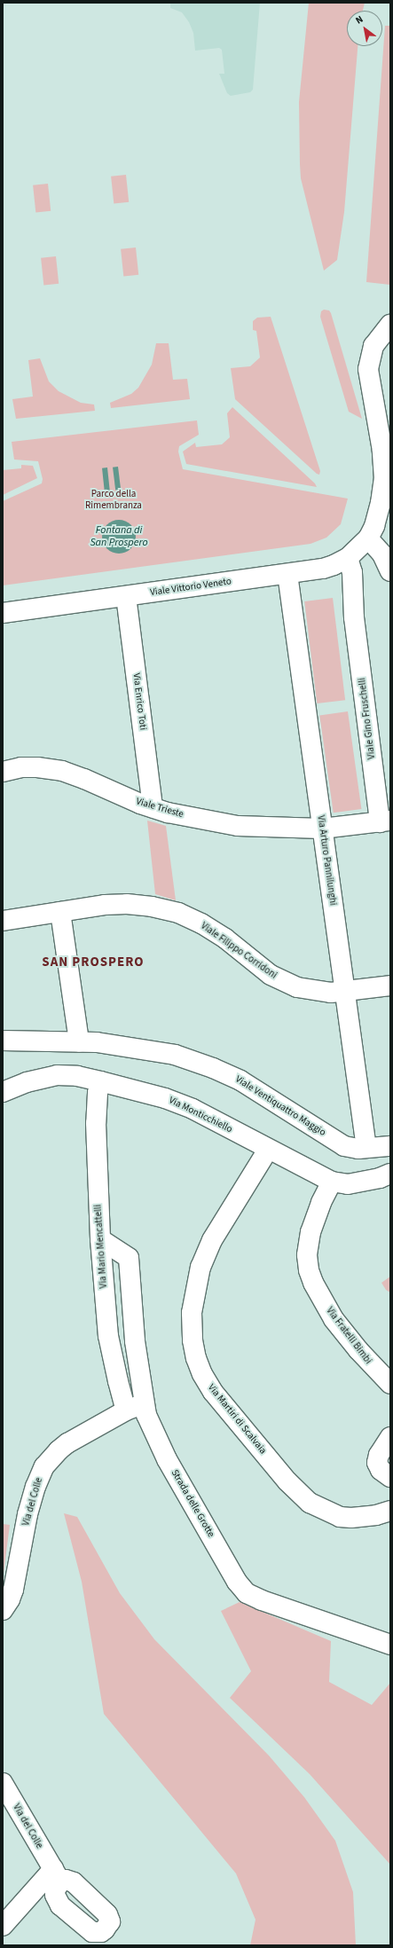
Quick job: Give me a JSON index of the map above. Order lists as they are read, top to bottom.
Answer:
{
  "streets": {
    "street": [
      "Viale Vittorio Veneto",
      "Via Enrico Toti",
      "Viale Gino Fruschelli",
      "Viale Trieste",
      "Via Arturo Pannilunghi",
      "Viale Filippo Corridoni",
      "Viale Ventiquattro Maggio",
      "Via Monticchiello",
      "Via Mario Mencattelli",
      "Via Fratelli Bimbi",
      "Via Martiri di Scalvaia",
      "Via del Colle",
      "Strada delle Grotte"
    ]
  },
  "crossings": [
    ["Viale Vittorio Veneto", "Via Enrico Toti"],
    ["Viale Vittorio Veneto", "Viale Gino Fruschelli"],
    ["Viale Vittorio Veneto", "Via Arturo Pannilunghi"],
    ["Via Enrico Toti", "Viale Trieste"],
    ["Viale Gino Fruschelli", "Viale Trieste"],
    ["Viale Gino Fruschelli", "Via Arturo Pannilunghi"],
    ["Viale Trieste", "Via Arturo Pannilunghi"],
    ["Via Arturo Pannilunghi", "Viale Filippo Corridoni"],
    ["Via Arturo Pannilunghi", "Viale Ventiquattro Maggio"],
    ["Via Monticchiello", "Via Mario Mencattelli"],
    ["Via Monticchiello", "Via Fratelli Bimbi"],
    ["Via Monticchiello", "Via Martiri di Scalvaia"],
    ["Via Mario Mencattelli", "Via del Colle"],
    ["Via Mario Mencattelli", "Strada delle Grotte"],
    ["Via del Colle", "Strada delle Grotte"]
  ],
  "districts": ["SAN PROSPERO"],
  "water": ["Fontana di San Prospero"],
  "parks": ["Parco della Rimembranza"],
  "north": "top left"
}
